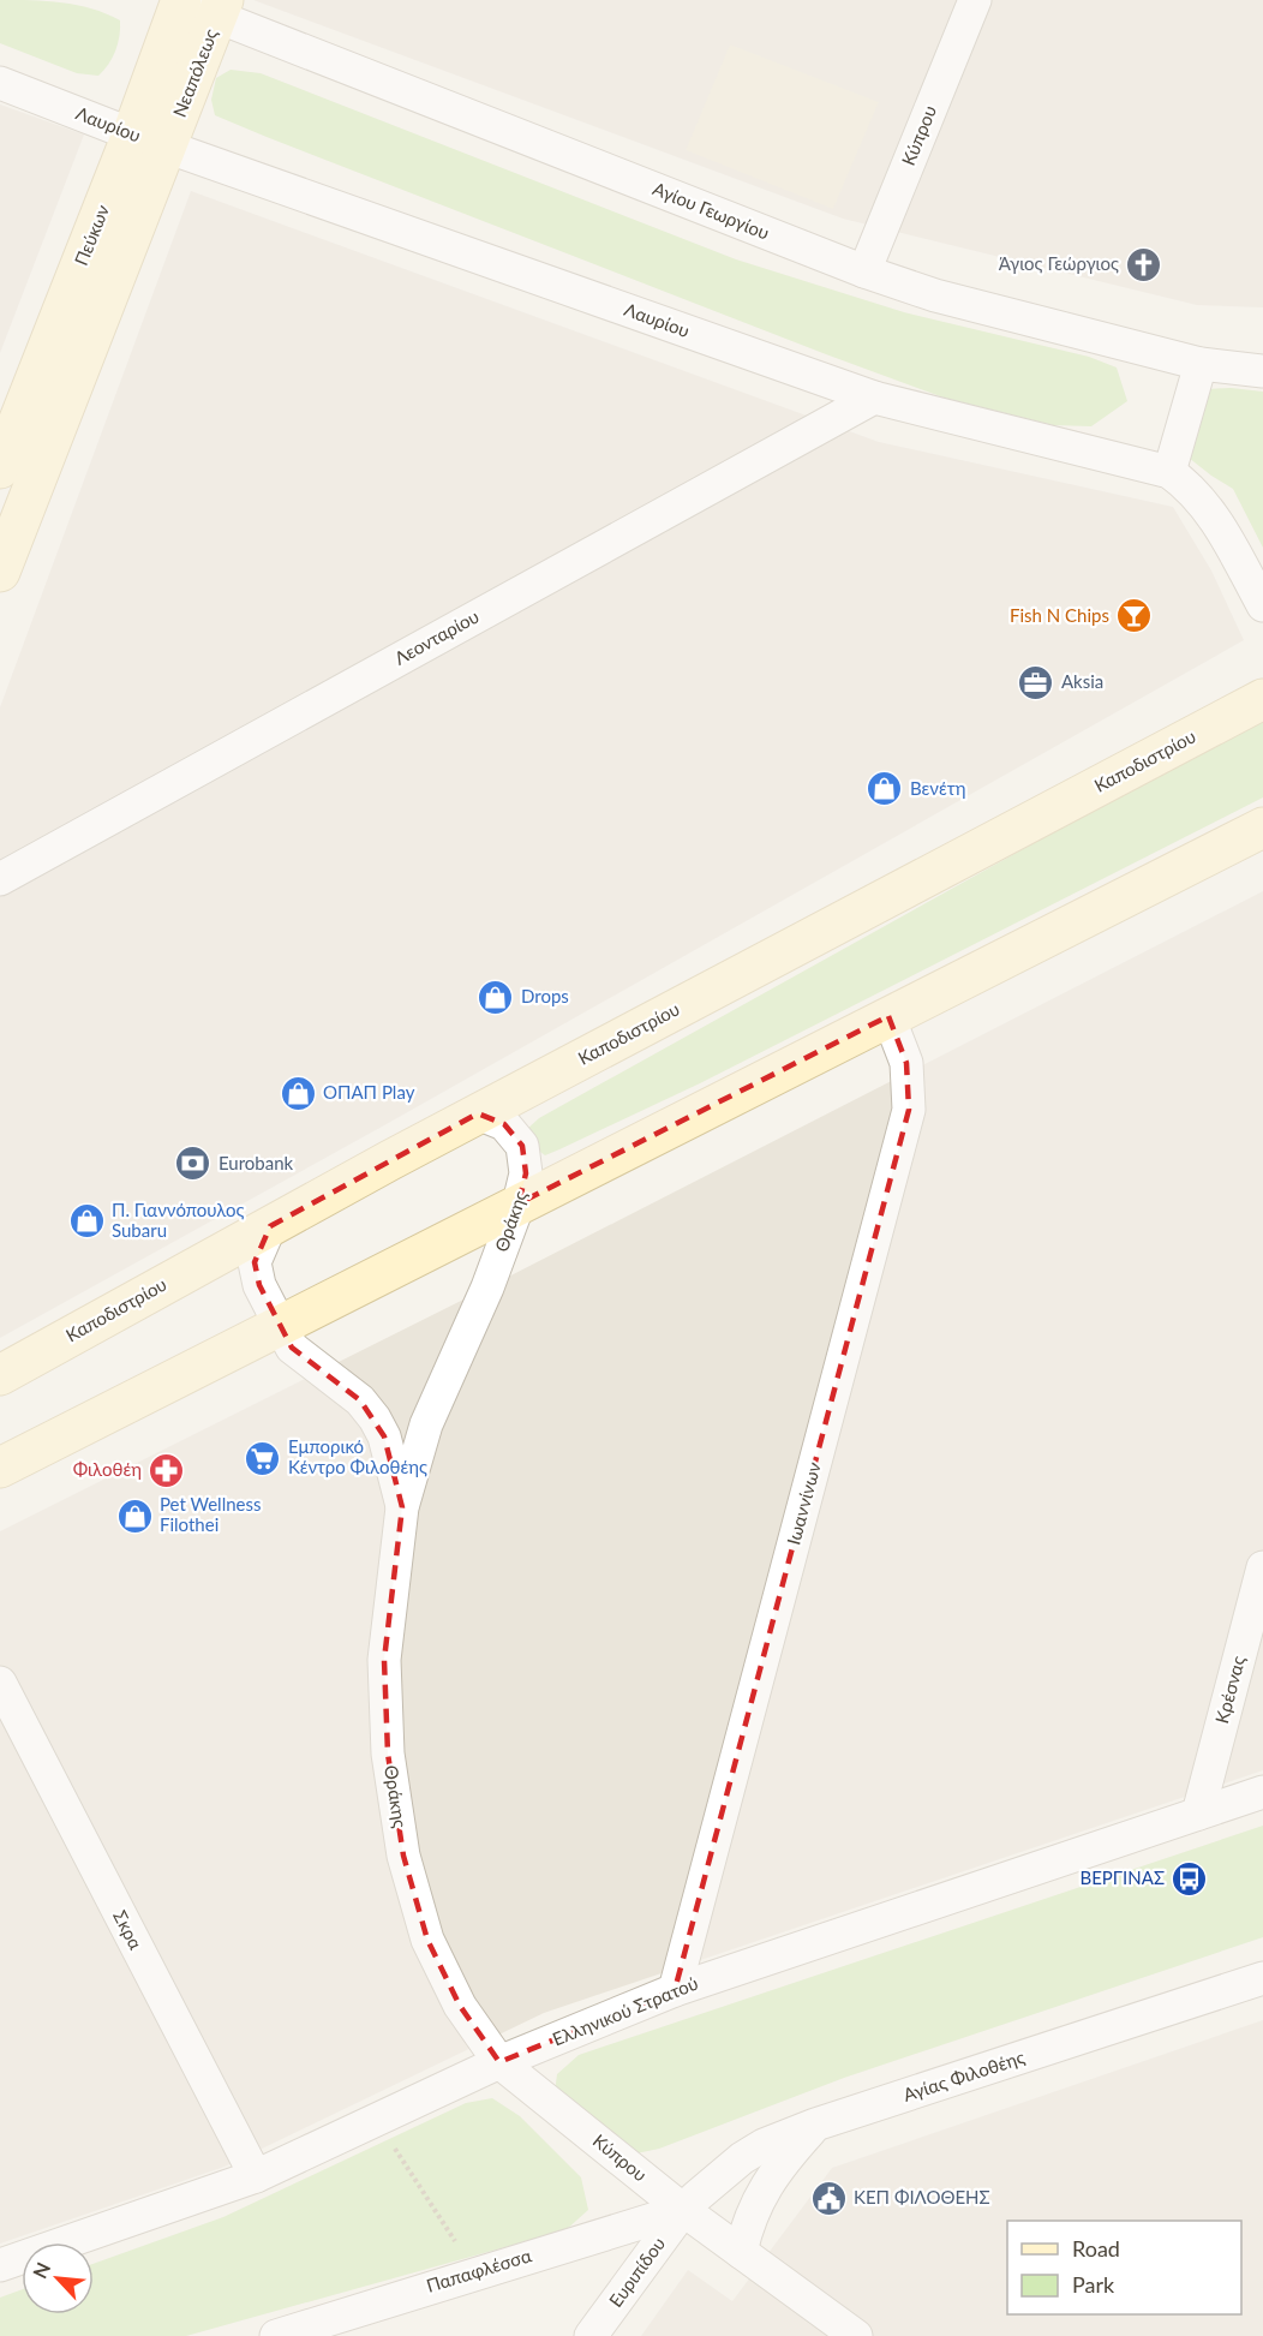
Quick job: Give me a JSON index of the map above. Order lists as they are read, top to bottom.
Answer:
{
  "streets": {
    "main road": ["Νεαπόλεως", "Πεύκων", "Καποδιστρίου"],
    "street": [
      "Λαυρίου",
      "Κύπρου",
      "Αγίου Γεωργίου",
      "Λεονταρίου",
      "Θράκης",
      "Ιωαννίνων",
      "Κρέσνας",
      "Σκρα",
      "Ελληνικού Στρατού",
      "Αγίας Φιλοθέης",
      "Παπαφλέσσα",
      "Ευριπίδου"
    ]
  },
  "crossings": [
    ["Νεαπόλεως", "Λαυρίου"],
    ["Νεαπόλεως", "Αγίου Γεωργίου"],
    ["Νεαπόλεως", "Πεύκων"],
    ["Λαυρίου", "Πεύκων"],
    ["Λαυρίου", "Λεονταρίου"],
    ["Κύπρου", "Αγίου Γεωργίου"],
    ["Κύπρου", "Θράκης"],
    ["Κύπρου", "Ελληνικού Στρατού"],
    ["Κύπρου", "Αγίας Φιλοθέης"],
    ["Κύπρου", "Παπαφλέσσα"],
    ["Κύπρου", "Ευριπίδου"],
    ["Αγίου Γεωργίου", "Πεύκων"],
    ["Καποδιστρίου", "Θράκης"],
    ["Θράκης", "Ελληνικού Στρατού"],
    ["Ιωαννίνων", "Ελληνικού Στρατού"],
    ["Κρέσνας", "Ελληνικού Στρατού"],
    ["Σκρα", "Ελληνικού Στρατού"],
    ["Αγίας Φιλοθέης", "Παπαφλέσσα"],
    ["Αγίας Φιλοθέης", "Ευριπίδου"],
    ["Παπαφλέσσα", "Ευριπίδου"]
  ],
  "places": {
    "church": ["Άγιος Γεώργιος"],
    "bar": ["Fish N Chips"],
    "office": ["Aksia"],
    "shop": [
      "Βενέτη",
      "Drops",
      "ΟΠΑΠ Play",
      "Π. Γιαννόπουλος Subaru",
      "Pet Wellness Filothei"
    ],
    "bank": ["Eurobank"],
    "supermarket": ["Εμπορικό Κέντρο Φιλοθέης"],
    "pharmacy": ["Φιλοθέη"],
    "bus stop": ["ΒΕΡΓΙΝΑΣ"],
    "public building": ["ΚΕΠ ΦΙΛΟΘΕΗΣ"]
  },
  "legend": ["Road", "Park"],
  "north": "top left"
}
